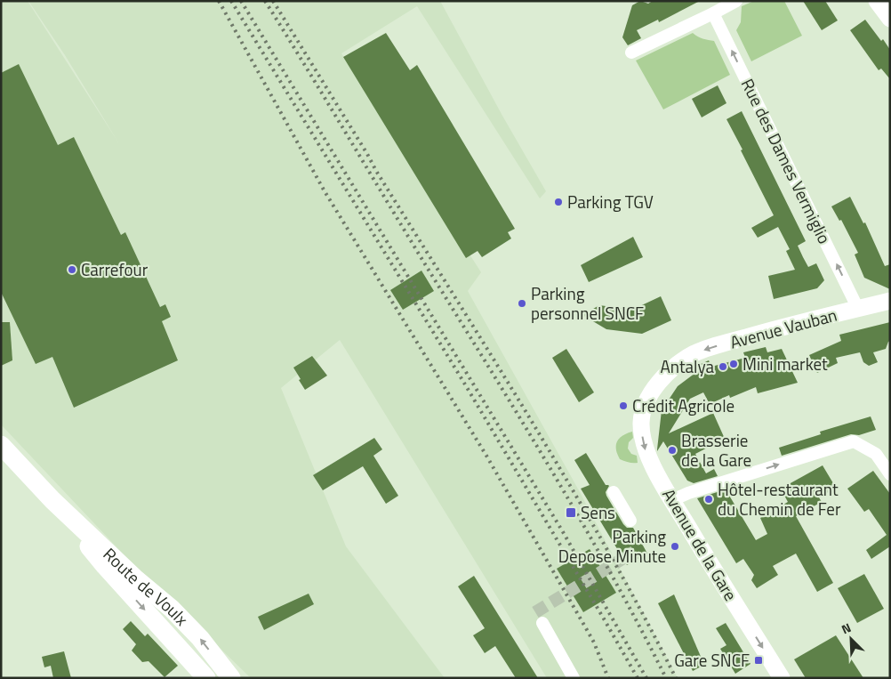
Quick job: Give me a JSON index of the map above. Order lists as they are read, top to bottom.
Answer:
{
  "streets": {
    "main road": ["Avenue Vauban", "Avenue de la Gare", "Route de Voulx"],
    "street": ["Rue des Dames Vermiglio"]
  },
  "crossings": [
    ["Rue des Dames Vermiglio", "Avenue Vauban"],
    ["Avenue Vauban", "Avenue de la Gare"]
  ],
  "one_way": ["Rue des Dames Vermiglio", "Avenue Vauban", "Avenue de la Gare"],
  "places": {
    "other": [
      "Parking TGV",
      "Carrefour",
      "Parking personnel SNCF",
      "Mini market",
      "Antalya",
      "Crédit Agricole",
      "Brasserie de la Gare",
      "Hôtel-restaurant du Chemin de Fer",
      "Parking Depose Minute"
    ],
    "transit": ["Sens", "Gare SNCF"]
  },
  "north": "top left"
}
